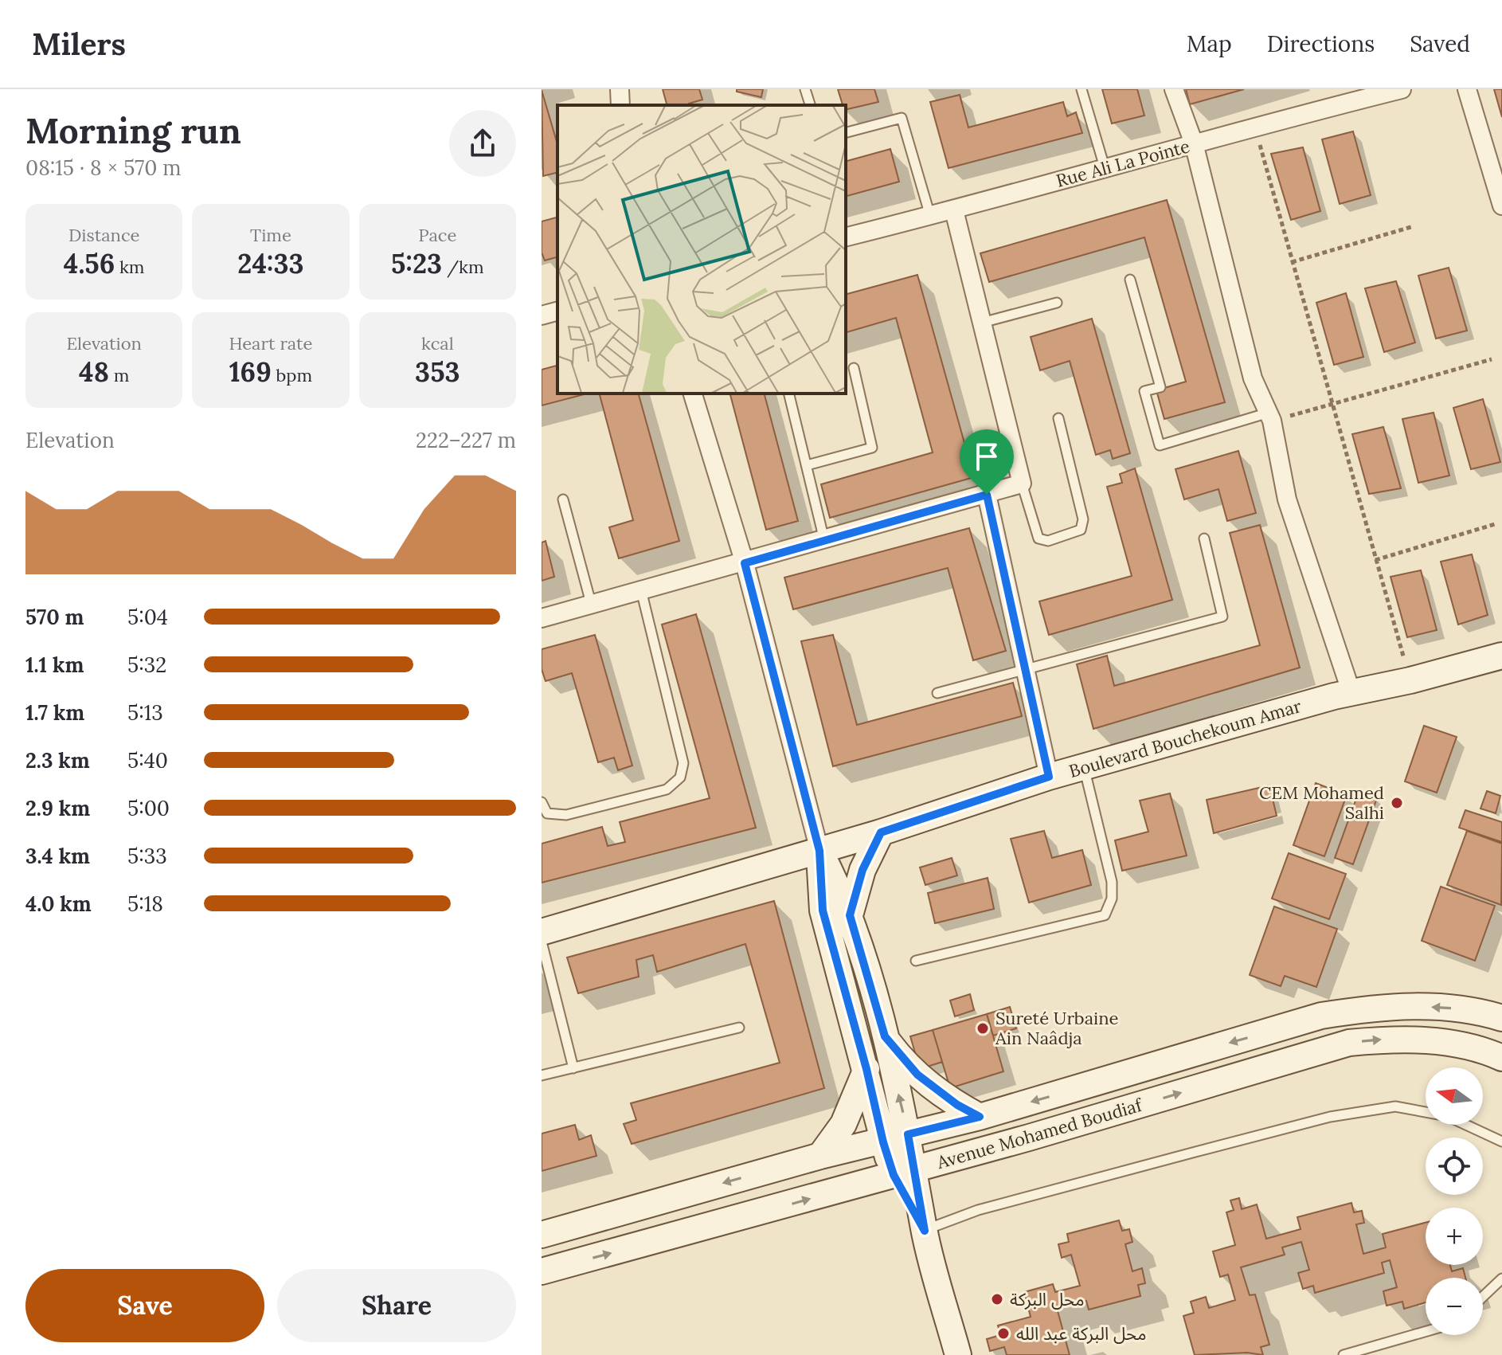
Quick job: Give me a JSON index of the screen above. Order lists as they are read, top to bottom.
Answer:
{
  "streets": {
    "main road": ["Boulevard Bouchekoum Amar", "Avenue Mohamed Boudiaf"],
    "street": ["Rue Ali La Pointe"]
  },
  "places": [
    "CEM Mohamed Salhi",
    "Sureté Urbaine Ain Naâdja",
    "محل البركة",
    "محل البركة عبد الله"
  ],
  "north": "left",
  "page": {
    "header": "Milers",
    "nav": ["Map", "Directions", "Saved"],
    "heading": ["Morning run", "08:15 · 8 × 570 m"],
    "stats": [
      ["Distance", "4.56 km"],
      ["Time", "24:33"],
      ["Pace", "5:23 /km"],
      ["Elevation", "48 m"],
      ["Heart rate", "169 bpm"],
      ["kcal", "353"]
    ],
    "chart": ["Elevation", "222–227 m"],
    "list": [
      {
        "name": "570 m",
        "note": "5:04"
      },
      {
        "name": "1.1 km",
        "note": "5:32"
      },
      {
        "name": "1.7 km",
        "note": "5:13"
      },
      {
        "name": "2.3 km",
        "note": "5:40"
      },
      {
        "name": "2.9 km",
        "note": "5:00"
      },
      {
        "name": "3.4 km",
        "note": "5:33"
      },
      {
        "name": "4.0 km",
        "note": "5:18"
      }
    ],
    "map_buttons": ["+", "−"],
    "buttons": ["Save", "Share"]
  }
}
